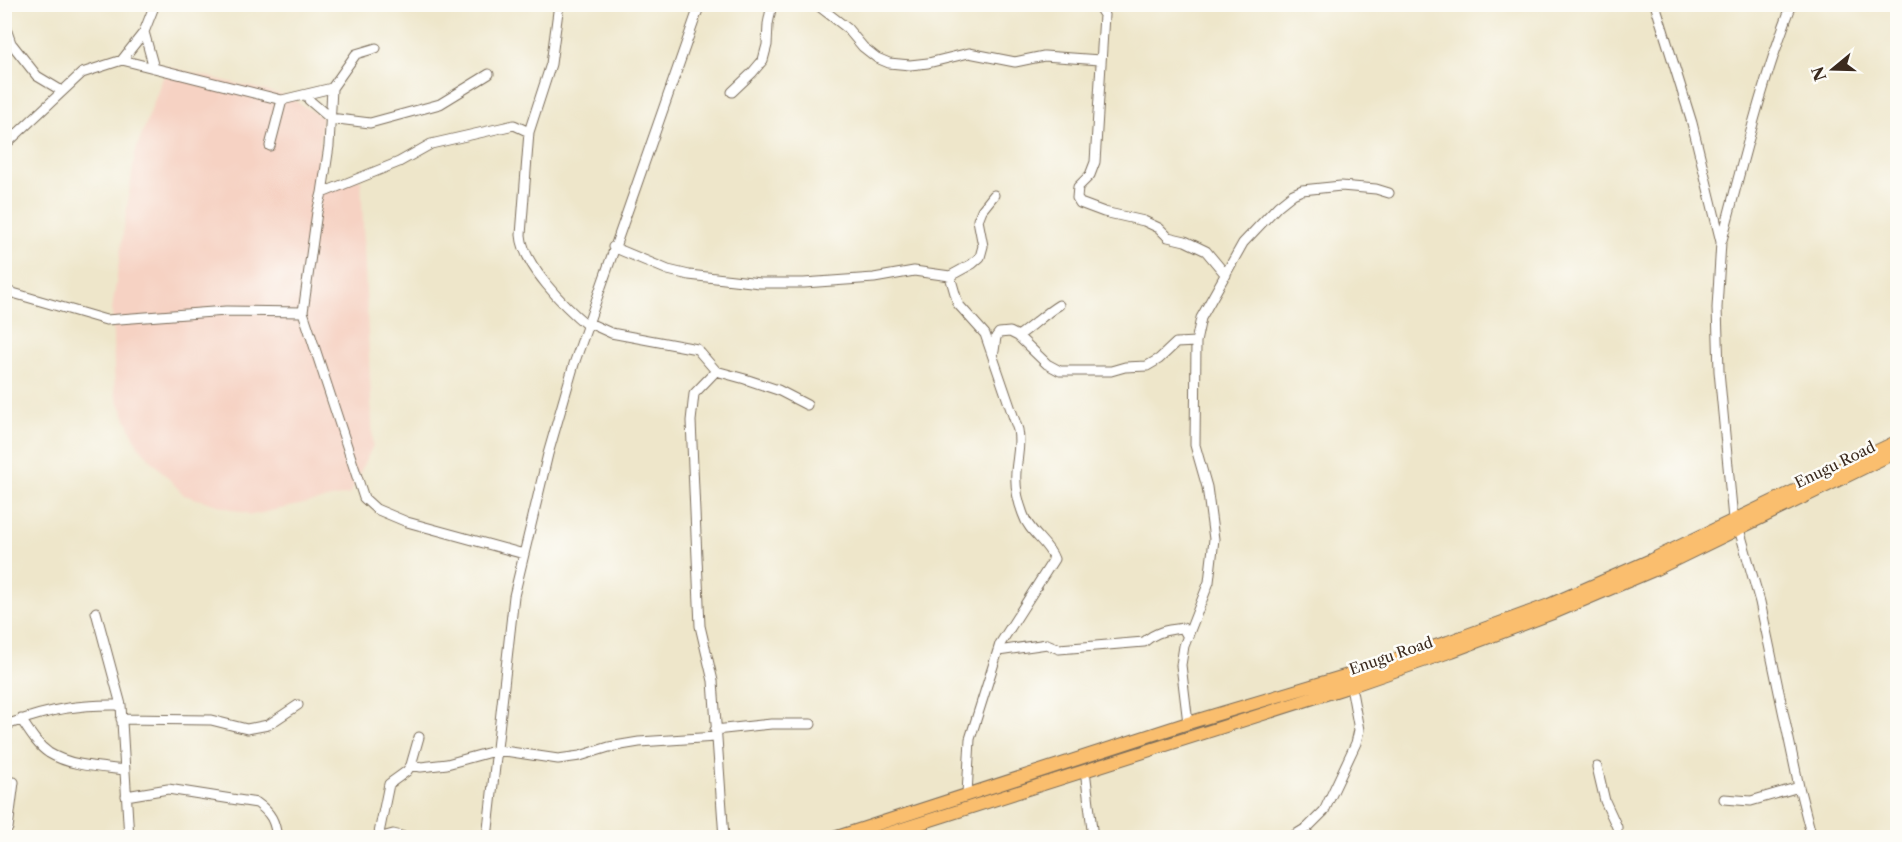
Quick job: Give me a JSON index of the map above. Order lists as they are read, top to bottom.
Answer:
{
  "streets": {
    "main road": ["Enugu Road"]
  },
  "north": "left"
}
